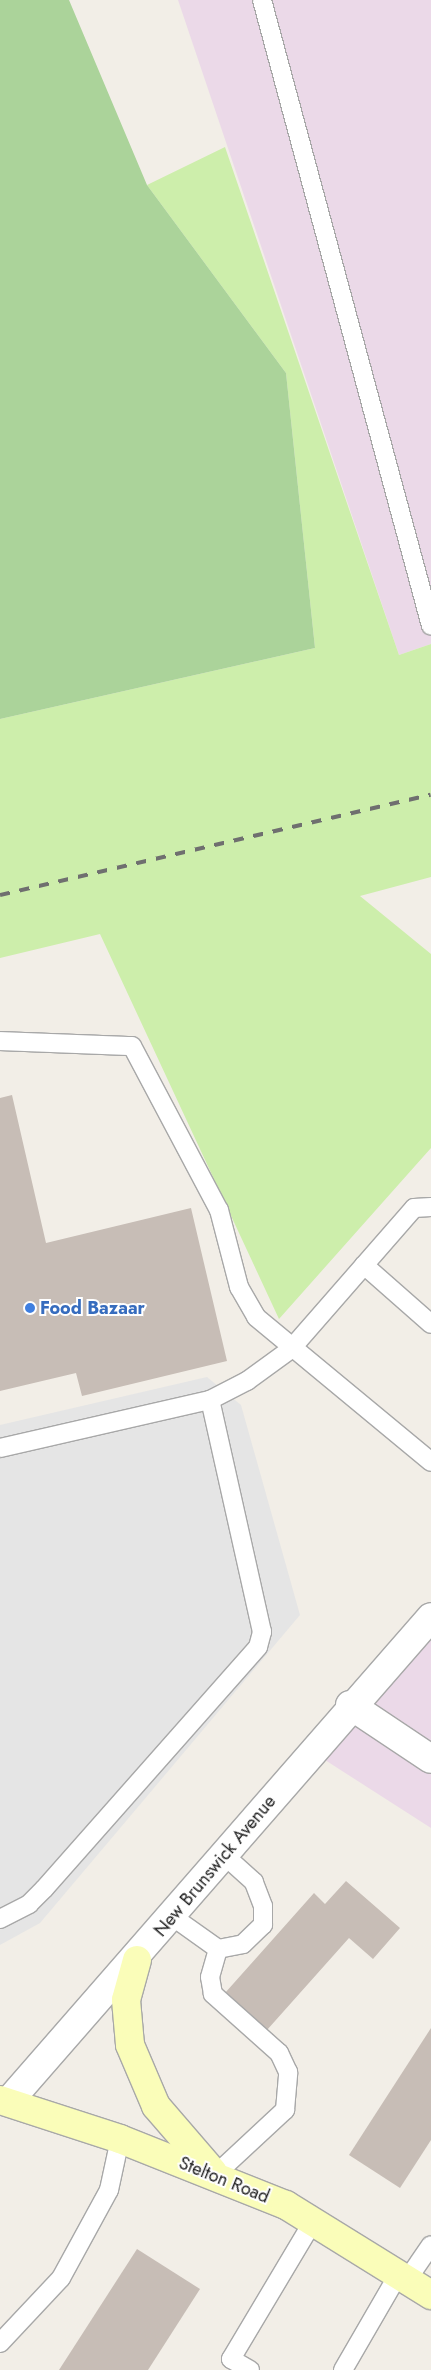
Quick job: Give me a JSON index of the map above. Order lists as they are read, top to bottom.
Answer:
{
  "streets": {
    "main road": ["Stelton Road"],
    "street": ["New Brunswick Avenue"]
  },
  "crossings": [
    ["New Brunswick Avenue", "Stelton Road"]
  ],
  "places": ["Food Bazaar"]
}
